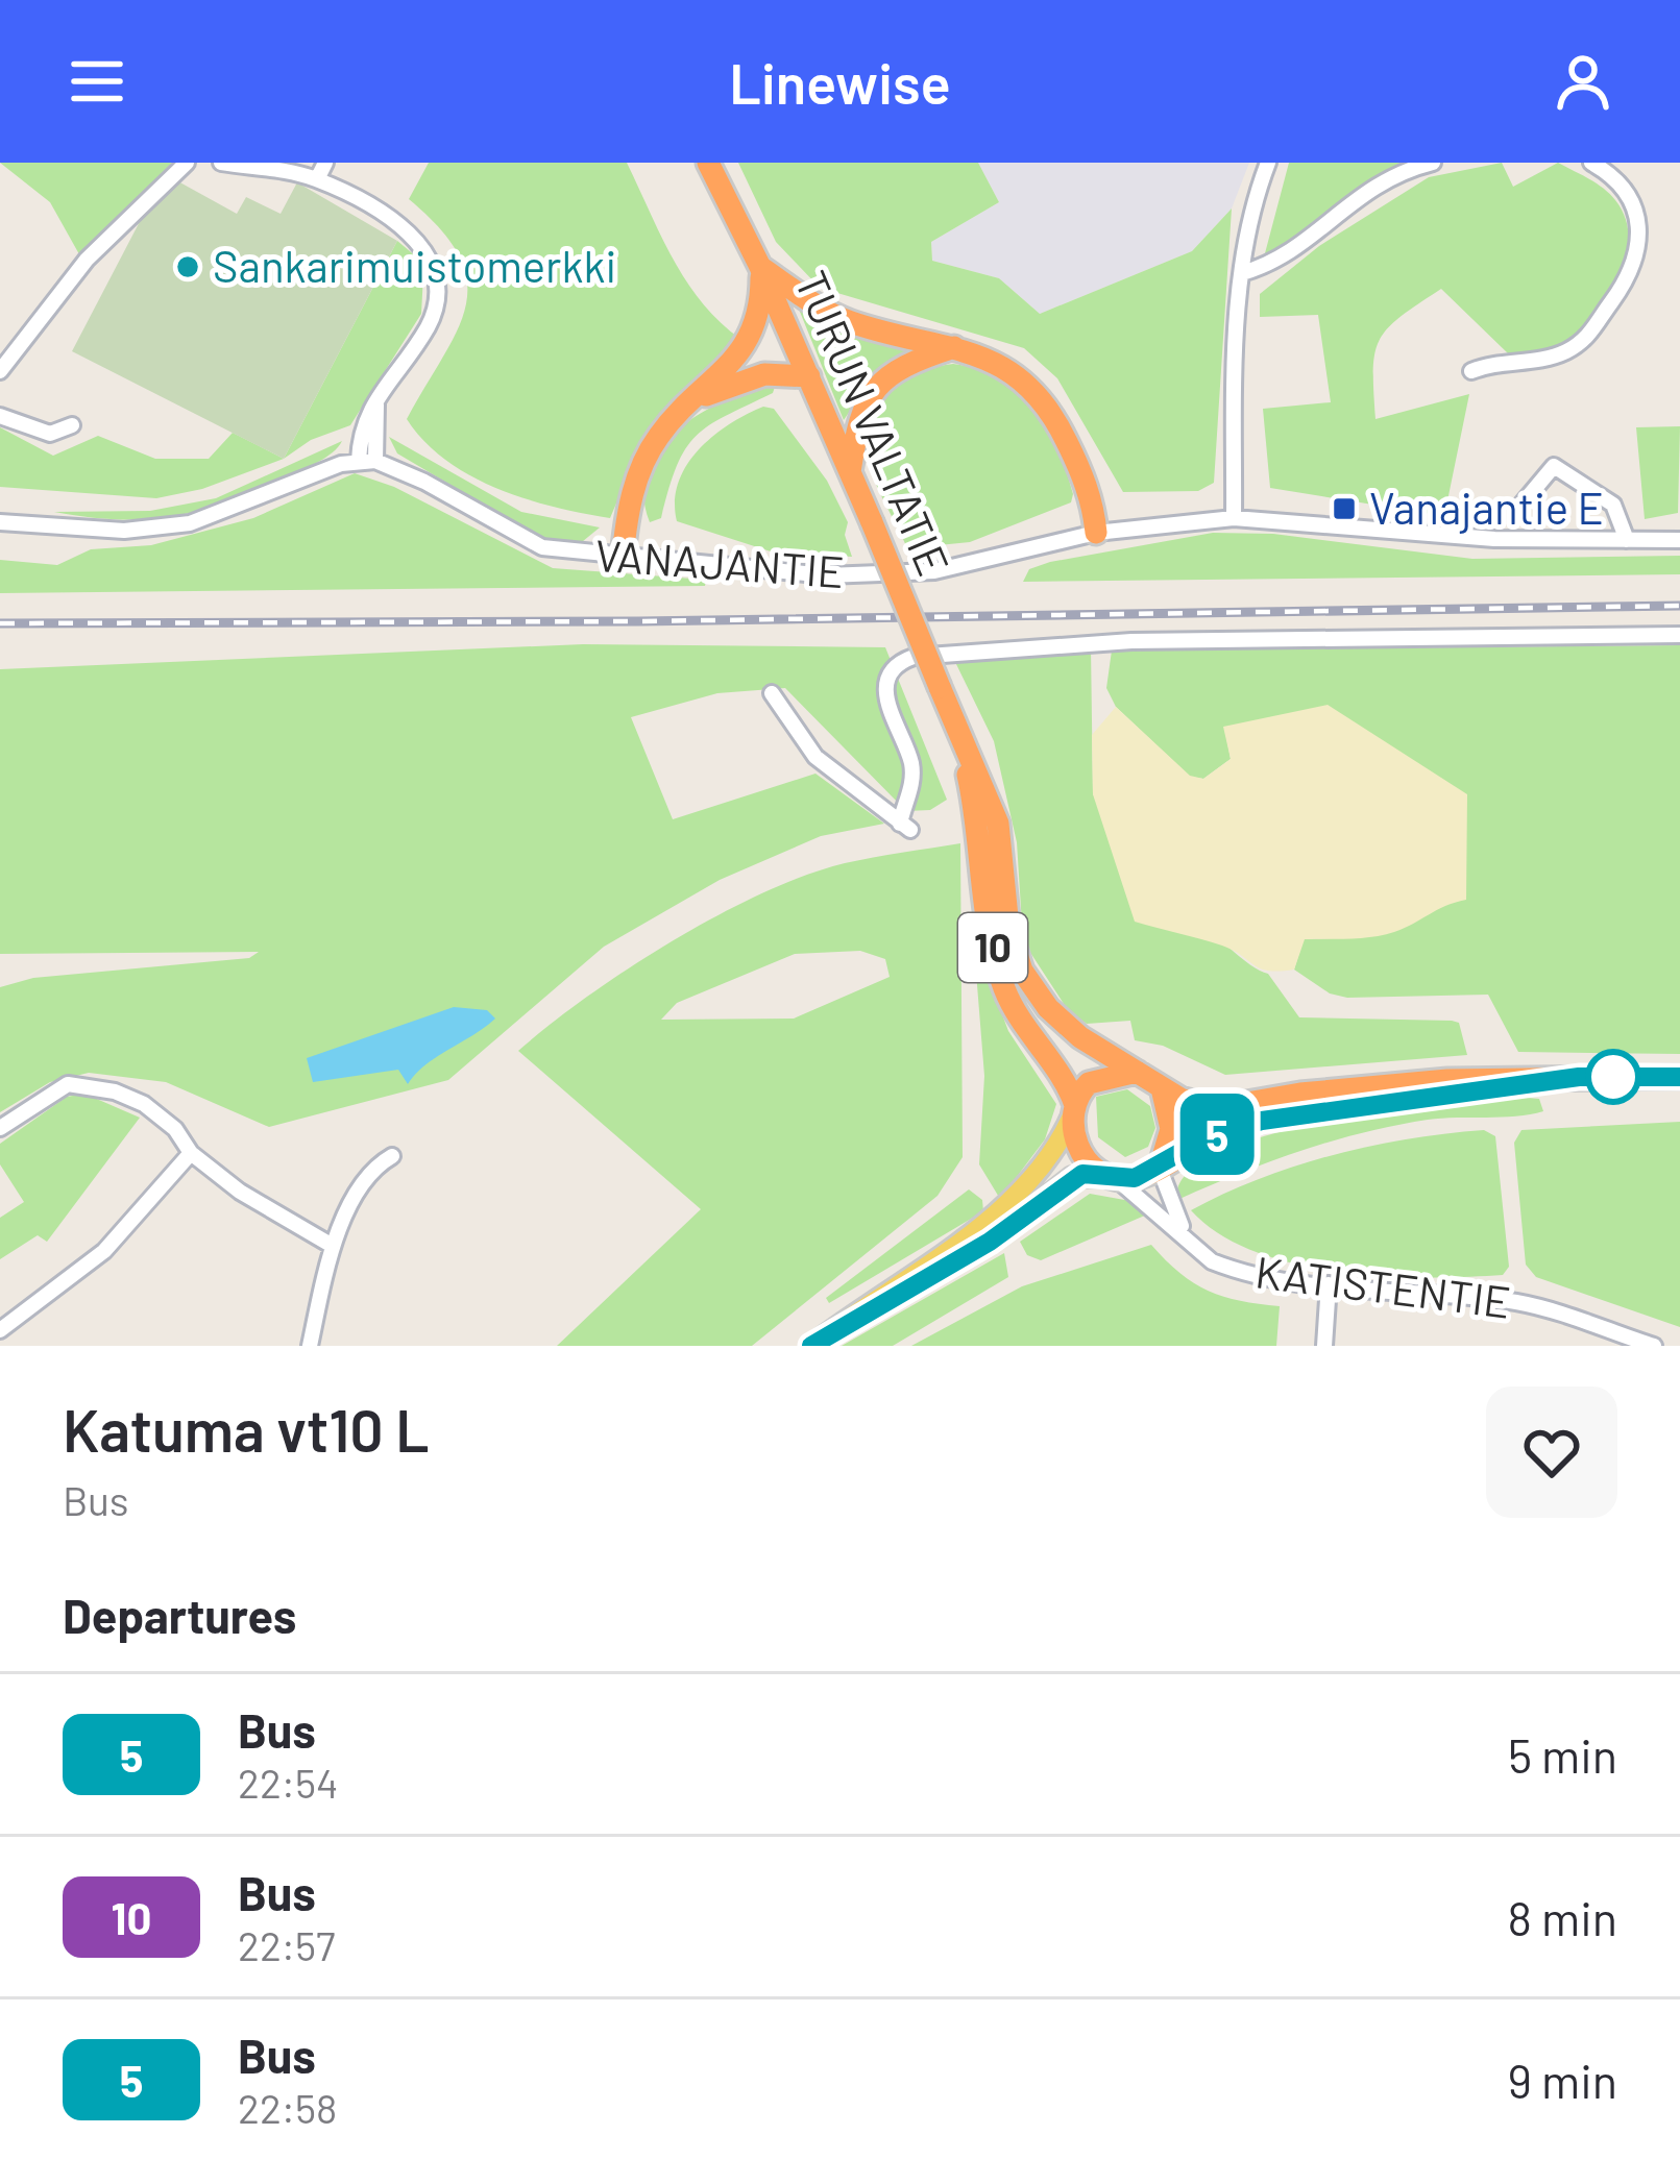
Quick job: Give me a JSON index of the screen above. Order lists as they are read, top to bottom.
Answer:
{
  "streets": {
    "highway": ["TURUN VALTATIE", "10"],
    "street": ["VANAJANTIE", "KATISTENTIE"]
  },
  "crossings": [
    ["TURUN VALTATIE", "10"],
    ["TURUN VALTATIE", "KATISTENTIE"],
    ["10", "KATISTENTIE"]
  ],
  "places": {
    "other": ["Sankarimuistomerkki"],
    "transit": ["Vanajantie E"]
  },
  "lines": ["bus line 5"],
  "page": {
    "header": "Linewise",
    "on_map": "5",
    "heading": [
      ["Katuma vt10 L", "Bus"],
      "Departures"
    ],
    "list": [
      {
        "mark": "5",
        "name": "Bus",
        "note": "22:54",
        "value": "5 min"
      },
      {
        "mark": "10",
        "name": "Bus",
        "note": "22:57",
        "value": "8 min"
      },
      {
        "mark": "5",
        "name": "Bus",
        "note": "22:58",
        "value": "9 min"
      }
    ]
  }
}
